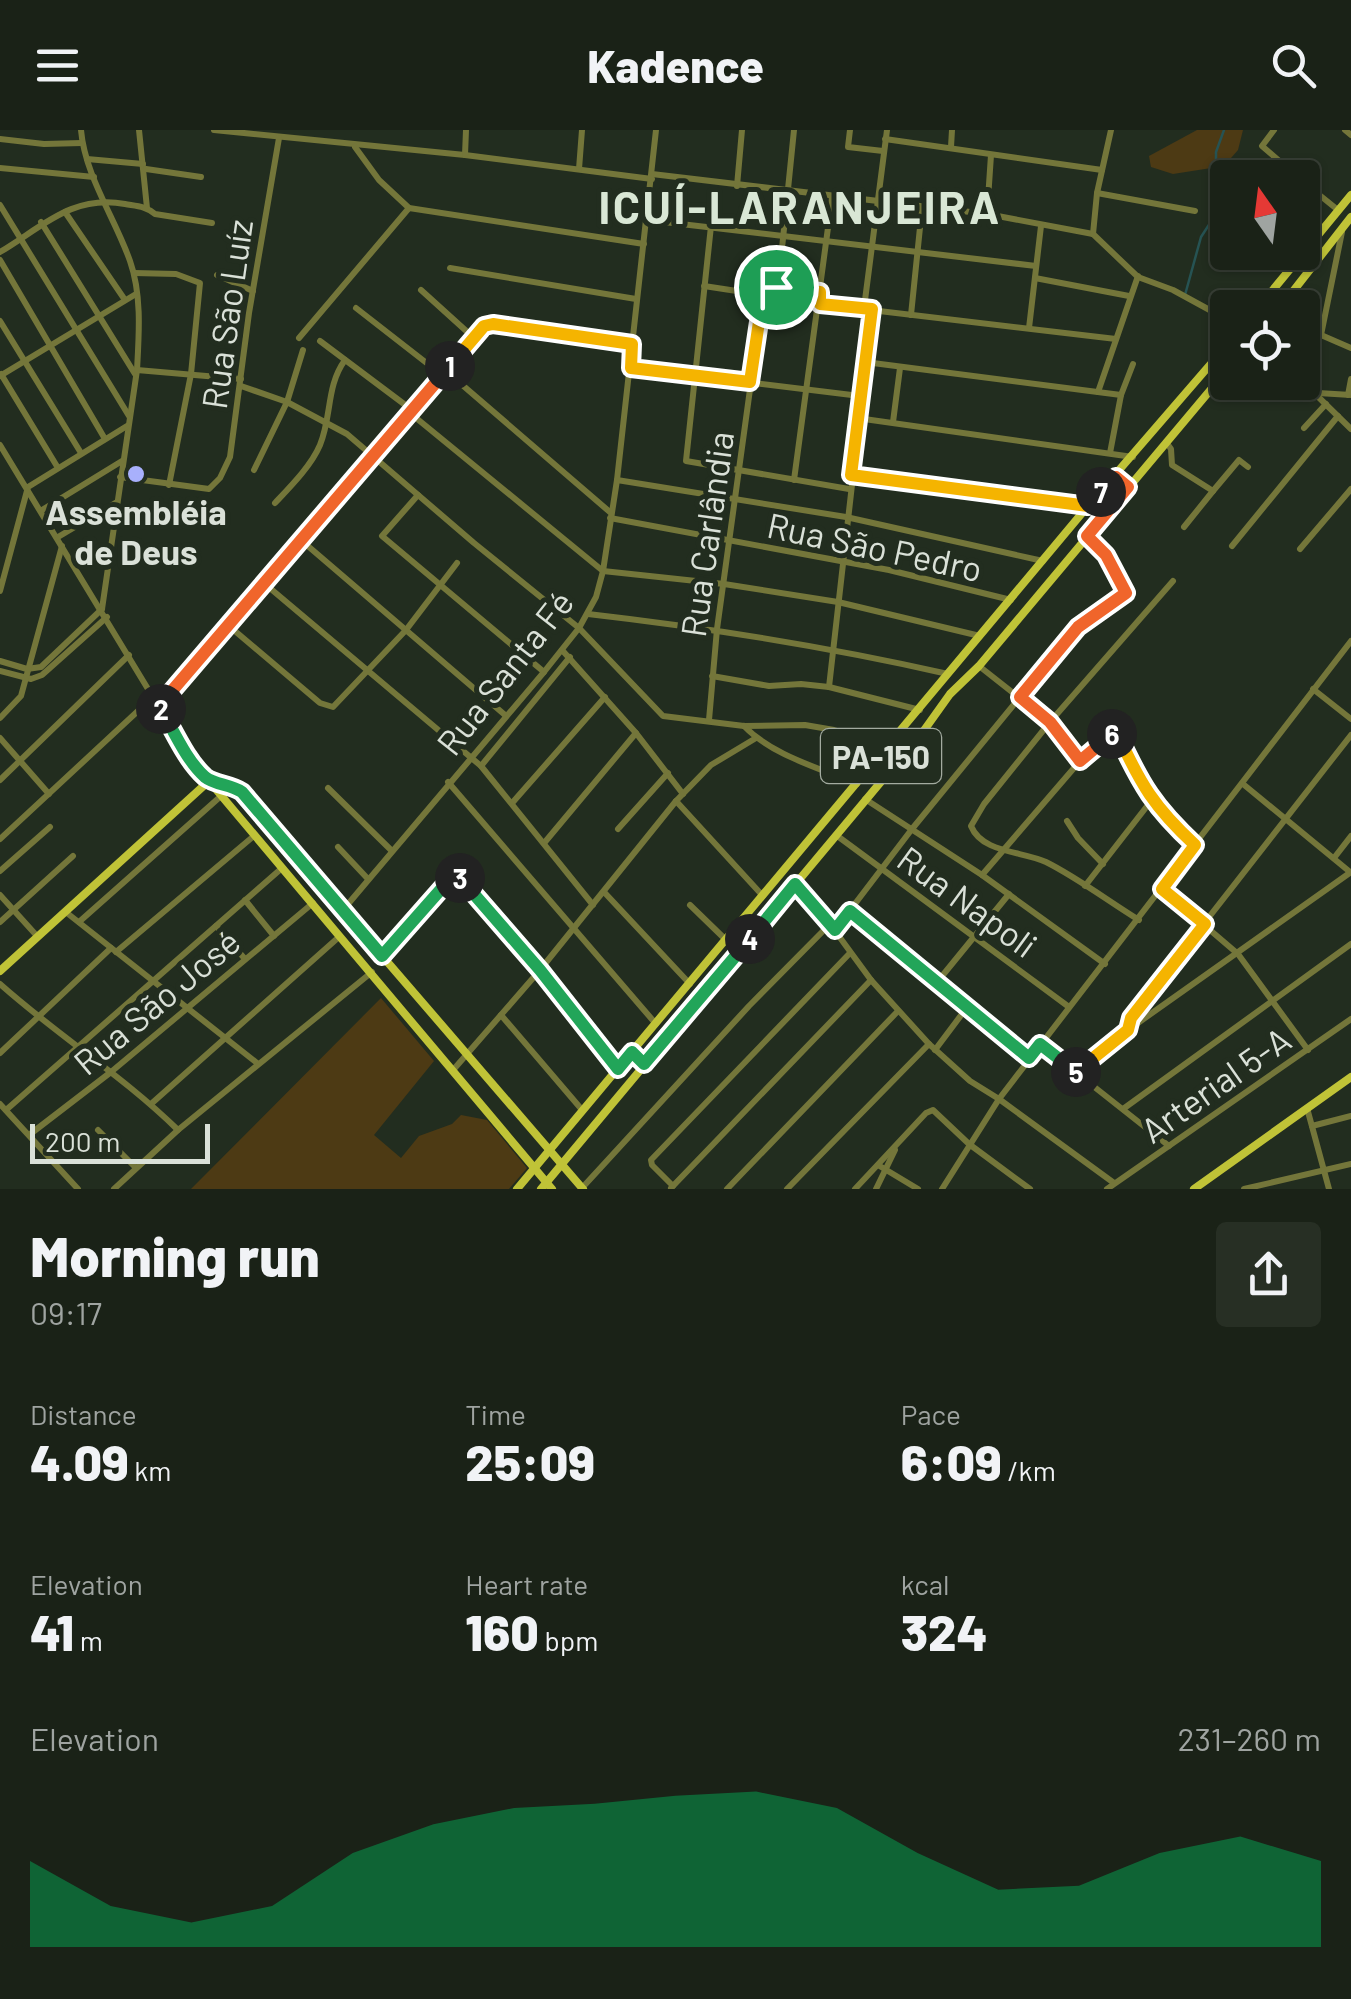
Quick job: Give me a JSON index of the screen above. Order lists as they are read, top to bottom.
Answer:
{
  "streets": {
    "main road": ["PA-150"],
    "street": [
      "Rua São Luíz",
      "Rua Carlândia",
      "Rua São Pedro",
      "Rua Santa Fé",
      "Rua Napoli",
      "Rua São José",
      "Arterial 5-A"
    ]
  },
  "crossings": [
    ["Rua Carlândia", "Rua São Pedro"],
    ["Rua São Pedro", "Rua Santa Fé"],
    ["Rua São Pedro", "PA-150"],
    ["PA-150", "Rua Napoli"]
  ],
  "districts": ["ICUÍ-LARANJEIRA"],
  "places": ["Assembléia de Deus"],
  "scale_bar": "200 m",
  "north": "top",
  "page": {
    "header": "Kadence",
    "pins": [
      "1",
      "7",
      "2",
      "6",
      "3",
      "4",
      "5"
    ],
    "scale": "200 m",
    "heading": ["Morning run", "09:17"],
    "stats": [
      ["Distance", "4.09 km"],
      ["Time", "25:09"],
      ["Pace", "6:09 /km"],
      ["Elevation", "41 m"],
      ["Heart rate", "160 bpm"],
      ["kcal", "324"]
    ],
    "chart": ["Elevation", "231–260 m"]
  }
}
